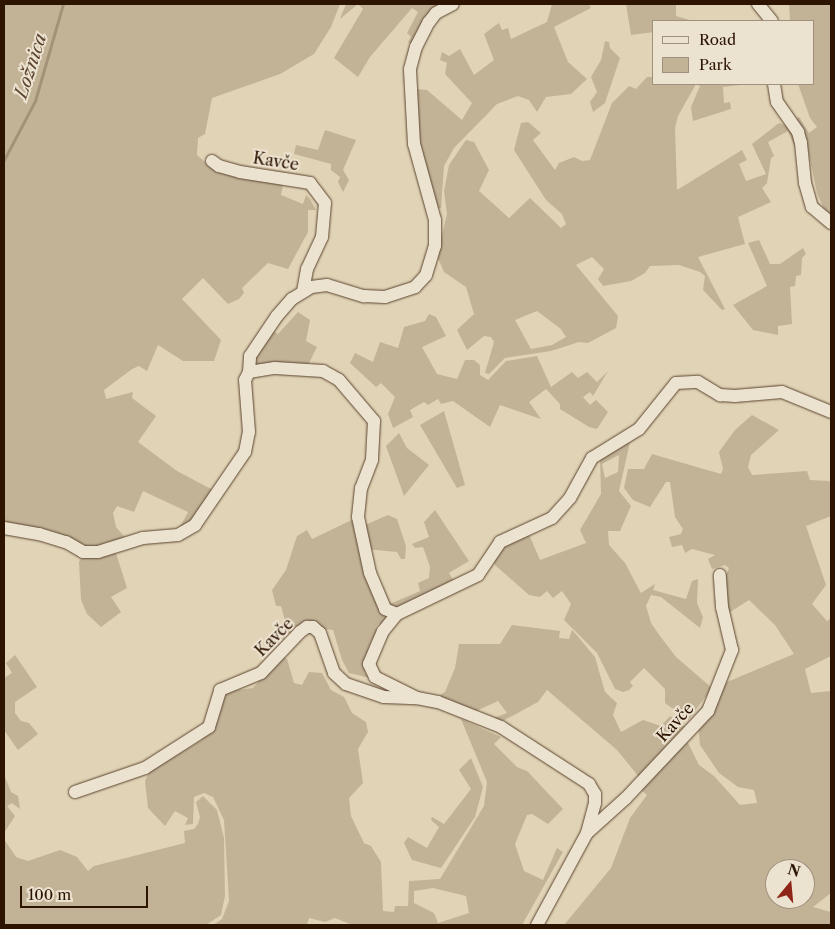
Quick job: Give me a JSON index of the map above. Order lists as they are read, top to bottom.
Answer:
{
  "streets": {
    "street": ["Kavče"]
  },
  "water": ["Ložnica"],
  "legend": ["Road", "Park"],
  "scale_bar": "100 m",
  "north": "top"
}
